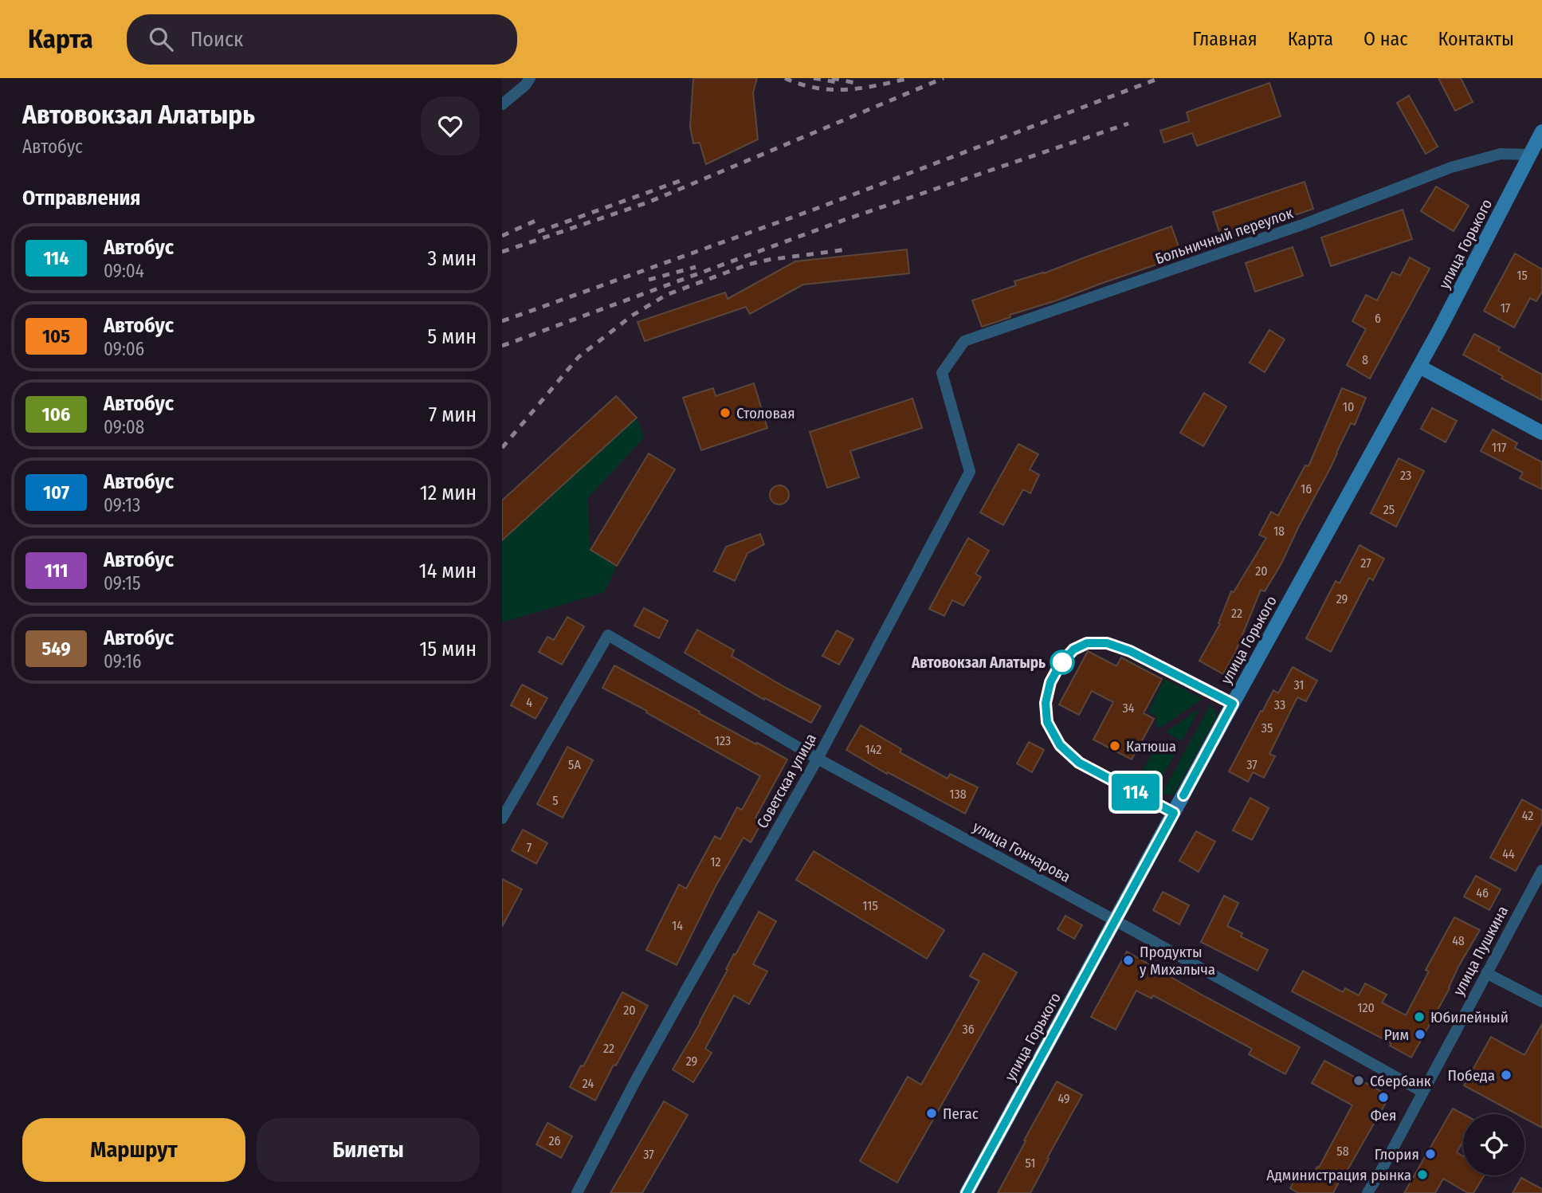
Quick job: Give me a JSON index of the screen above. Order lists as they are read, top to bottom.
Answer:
{
  "streets": {
    "street": [
      "Больничный переулок",
      "улица Горького",
      "Советская улица",
      "улица Гончарова",
      "улица Пушкина"
    ]
  },
  "crossings": [
    ["Больничный переулок", "улица Горького"],
    ["Больничный переулок", "Советская улица"],
    ["улица Горького", "улица Гончарова"],
    ["Советская улица", "улица Гончарова"],
    ["улица Гончарова", "улица Пушкина"]
  ],
  "places": [
    "Столовая",
    "Автовокзал Алатырь",
    "Катюша",
    "Продукты у Михалыча",
    "Юбилейный",
    "Рим",
    "Победа",
    "Сбербанк",
    "Фея",
    "Пегас",
    "Глория",
    "Администрация рынка"
  ],
  "lines": ["bus line 114"],
  "house_numbers": [
    "15",
    "17",
    "6",
    "8",
    "10",
    "117",
    "23",
    "16",
    "25",
    "18",
    "27",
    "20",
    "29",
    "22",
    "31",
    "4",
    "33",
    "34",
    "35",
    "123",
    "142",
    "5А",
    "37",
    "138",
    "5",
    "42",
    "7",
    "44",
    "12",
    "46",
    "115",
    "14",
    "48",
    "120",
    "20",
    "36",
    "22",
    "29",
    "24",
    "49",
    "26",
    "58",
    "37",
    "51"
  ],
  "page": {
    "header": "Карта",
    "search": "Поиск",
    "nav": [
      "Главная",
      "Карта",
      "О нас",
      "Контакты"
    ],
    "heading": [
      ["Автовокзал Алатырь", "Автобус"],
      "Отправления"
    ],
    "on_map": "114",
    "list": [
      {
        "mark": "114",
        "name": "Автобус",
        "note": "09:04",
        "value": "3 мин"
      },
      {
        "mark": "105",
        "name": "Автобус",
        "note": "09:06",
        "value": "5 мин"
      },
      {
        "mark": "106",
        "name": "Автобус",
        "note": "09:08",
        "value": "7 мин"
      },
      {
        "mark": "107",
        "name": "Автобус",
        "note": "09:13",
        "value": "12 мин"
      },
      {
        "mark": "111",
        "name": "Автобус",
        "note": "09:15",
        "value": "14 мин"
      },
      {
        "mark": "549",
        "name": "Автобус",
        "note": "09:16",
        "value": "15 мин"
      }
    ],
    "buttons": ["Маршрут", "Билеты"]
  }
}
